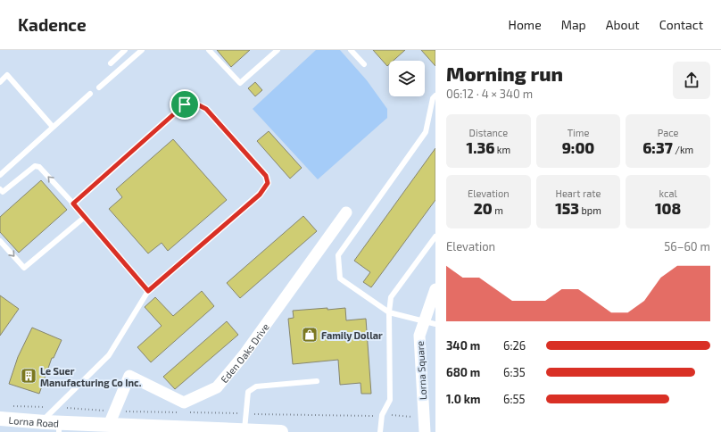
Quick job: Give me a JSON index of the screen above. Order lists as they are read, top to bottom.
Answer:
{
  "streets": {
    "street": ["Eden Oaks Drive", "Lorna Square", "Lorna Road"]
  },
  "crossings": [
    ["Eden Oaks Drive", "Lorna Road"]
  ],
  "places": {
    "shop": ["Family Dollar"],
    "building": ["Le Suer Manufacturing Co Inc."]
  },
  "page": {
    "header": "Kadence",
    "nav": [
      "Home",
      "Map",
      "About",
      "Contact"
    ],
    "heading": ["Morning run", "06:12 · 4 × 340 m"],
    "stats": [
      ["Distance", "1.36 km"],
      ["Time", "9:00"],
      ["Pace", "6:37 /km"],
      ["Elevation", "20 m"],
      ["Heart rate", "153 bpm"],
      ["kcal", "108"]
    ],
    "chart": ["Elevation", "56–60 m"],
    "list": [
      {
        "name": "340 m",
        "note": "6:26"
      },
      {
        "name": "680 m",
        "note": "6:35"
      },
      {
        "name": "1.0 km",
        "note": "6:55"
      }
    ]
  }
}
